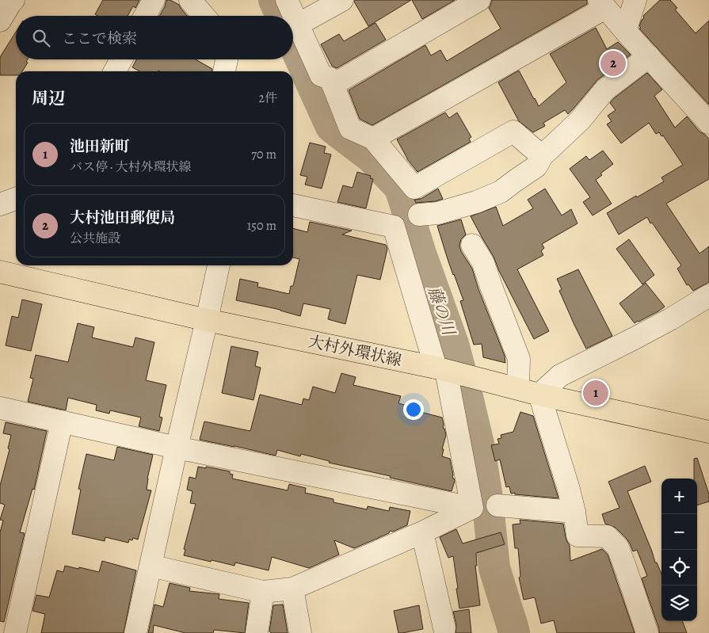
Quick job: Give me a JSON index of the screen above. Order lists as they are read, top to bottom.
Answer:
{
  "streets": {
    "main road": ["大村外環状線"]
  },
  "water": ["藤の川"],
  "page": {
    "search": "ここで検索",
    "pins": ["2", "1"],
    "heading": ["周辺", "2件"],
    "list": [
      {
        "mark": "1",
        "name": "池田新町",
        "note": "バス停 · 大村外環状線",
        "value": "70 m"
      },
      {
        "mark": "2",
        "name": "大村池田郵便局",
        "note": "公共施設",
        "value": "150 m"
      }
    ],
    "map_buttons": ["+", "−"]
  }
}
